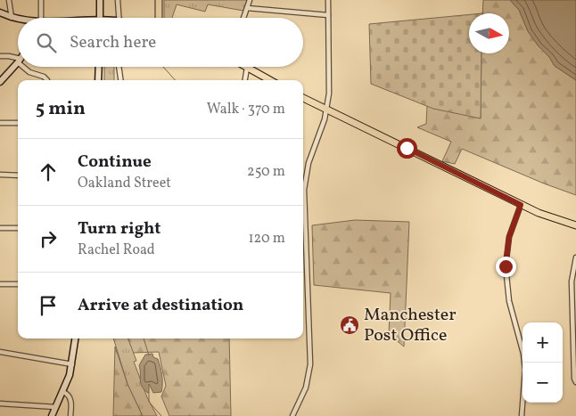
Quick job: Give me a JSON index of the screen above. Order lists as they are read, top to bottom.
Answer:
{
  "places": {
    "public building": ["Manchester Post Office"]
  },
  "north": "right",
  "page": {
    "search": "Search here",
    "heading": ["5 min", "Walk · 370 m"],
    "list": [
      ["Continue", "Oakland Street", "250 m"],
      ["Turn right", "Rachel Road", "120 m"],
      "Arrive at destination"
    ],
    "map_buttons": ["+", "−"]
  }
}
